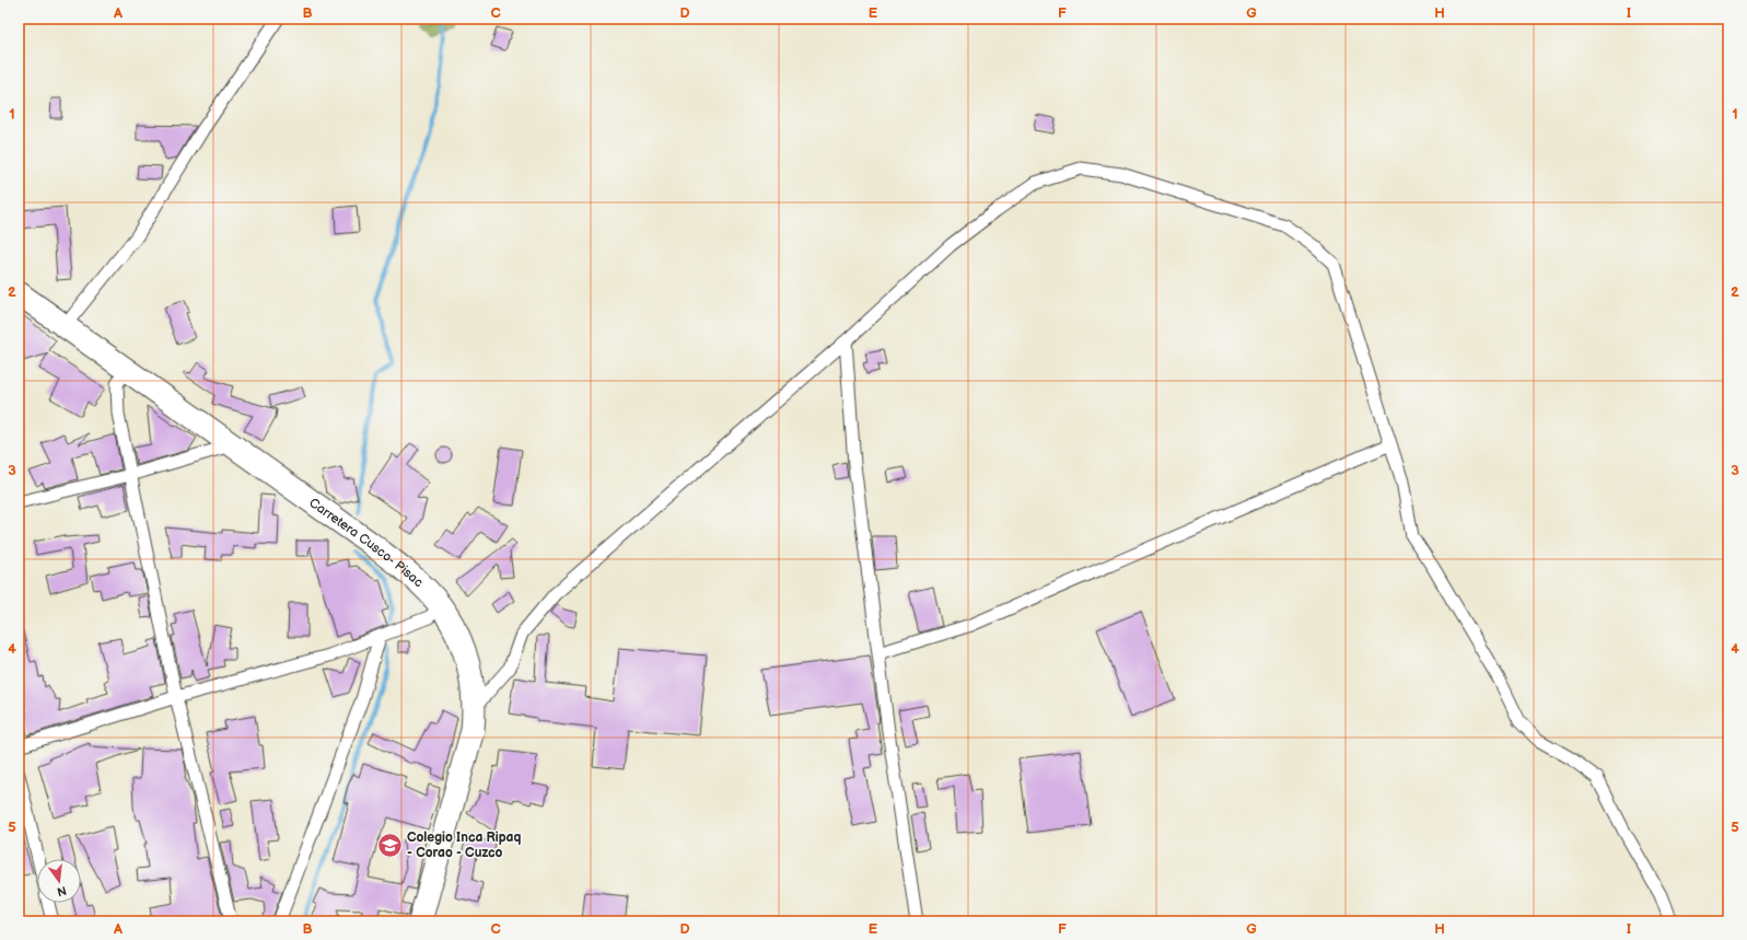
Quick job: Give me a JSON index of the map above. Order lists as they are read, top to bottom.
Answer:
{
  "streets": {
    "highway": ["Carretera Cusco- Pisac"]
  },
  "places": {
    "school or university": ["Colegio Inca Ripaq - Corao - Cuzco"]
  },
  "north": "bottom",
  "grid": {
    "columns": [
      "A",
      "B",
      "C",
      "D",
      "E",
      "F",
      "G",
      "H",
      "I"
    ],
    "rows": [
      "1",
      "2",
      "3",
      "4",
      "5"
    ]
  }
}
